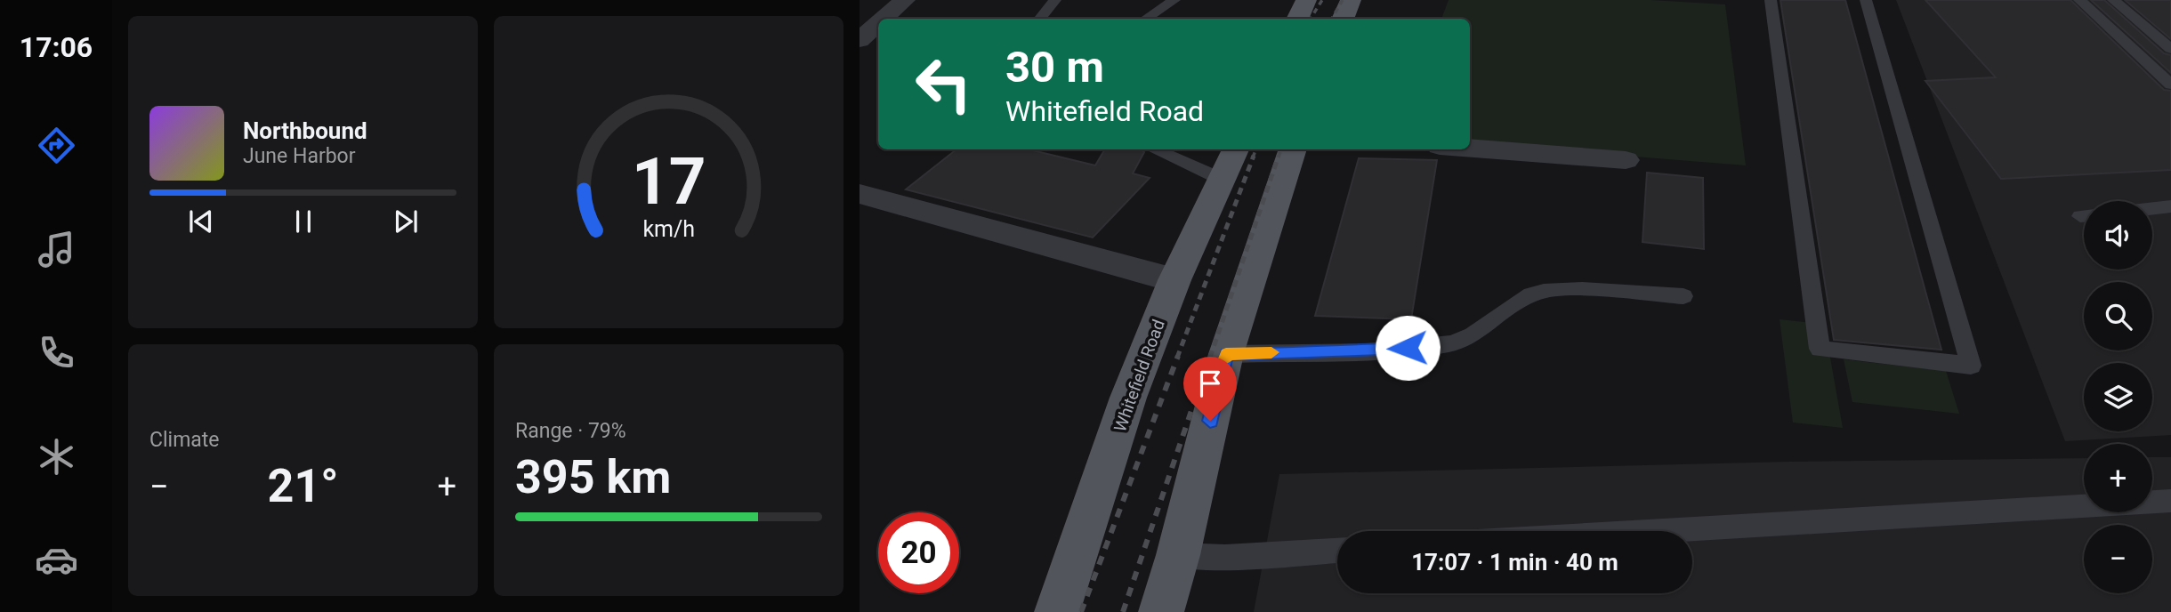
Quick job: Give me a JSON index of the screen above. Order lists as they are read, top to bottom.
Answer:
{
  "streets": {
    "main road": ["Whitefield Road"]
  },
  "page": {
    "tabs": "17:06",
    "turn": ["30 m", "Whitefield Road"],
    "song": ["Northbound", "June Harbor"],
    "map_buttons": ["+", "−"],
    "tile": [
      "Climate",
      ["Range · 79%", "395 km"]
    ],
    "heat": ["−", "21°", "+"],
    "limit": "20",
    "trip": "17:07 · 1 min · 40 m",
    "gauge": ["17", "km/h"]
  }
}
